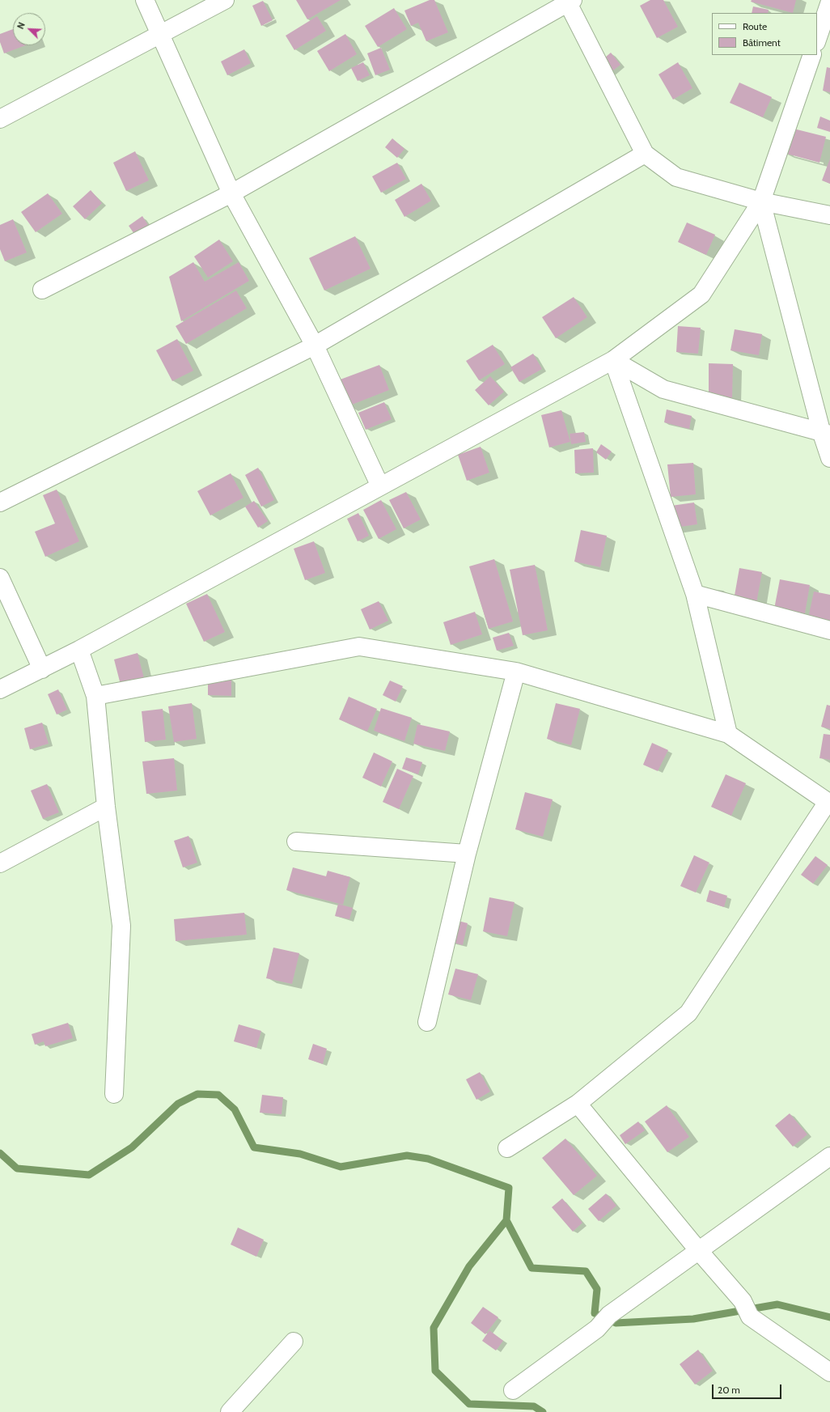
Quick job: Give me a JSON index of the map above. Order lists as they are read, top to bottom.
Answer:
{
  "legend": ["Route", "Bâtiment"],
  "scale_bar": "20 m",
  "north": "top left"
}
